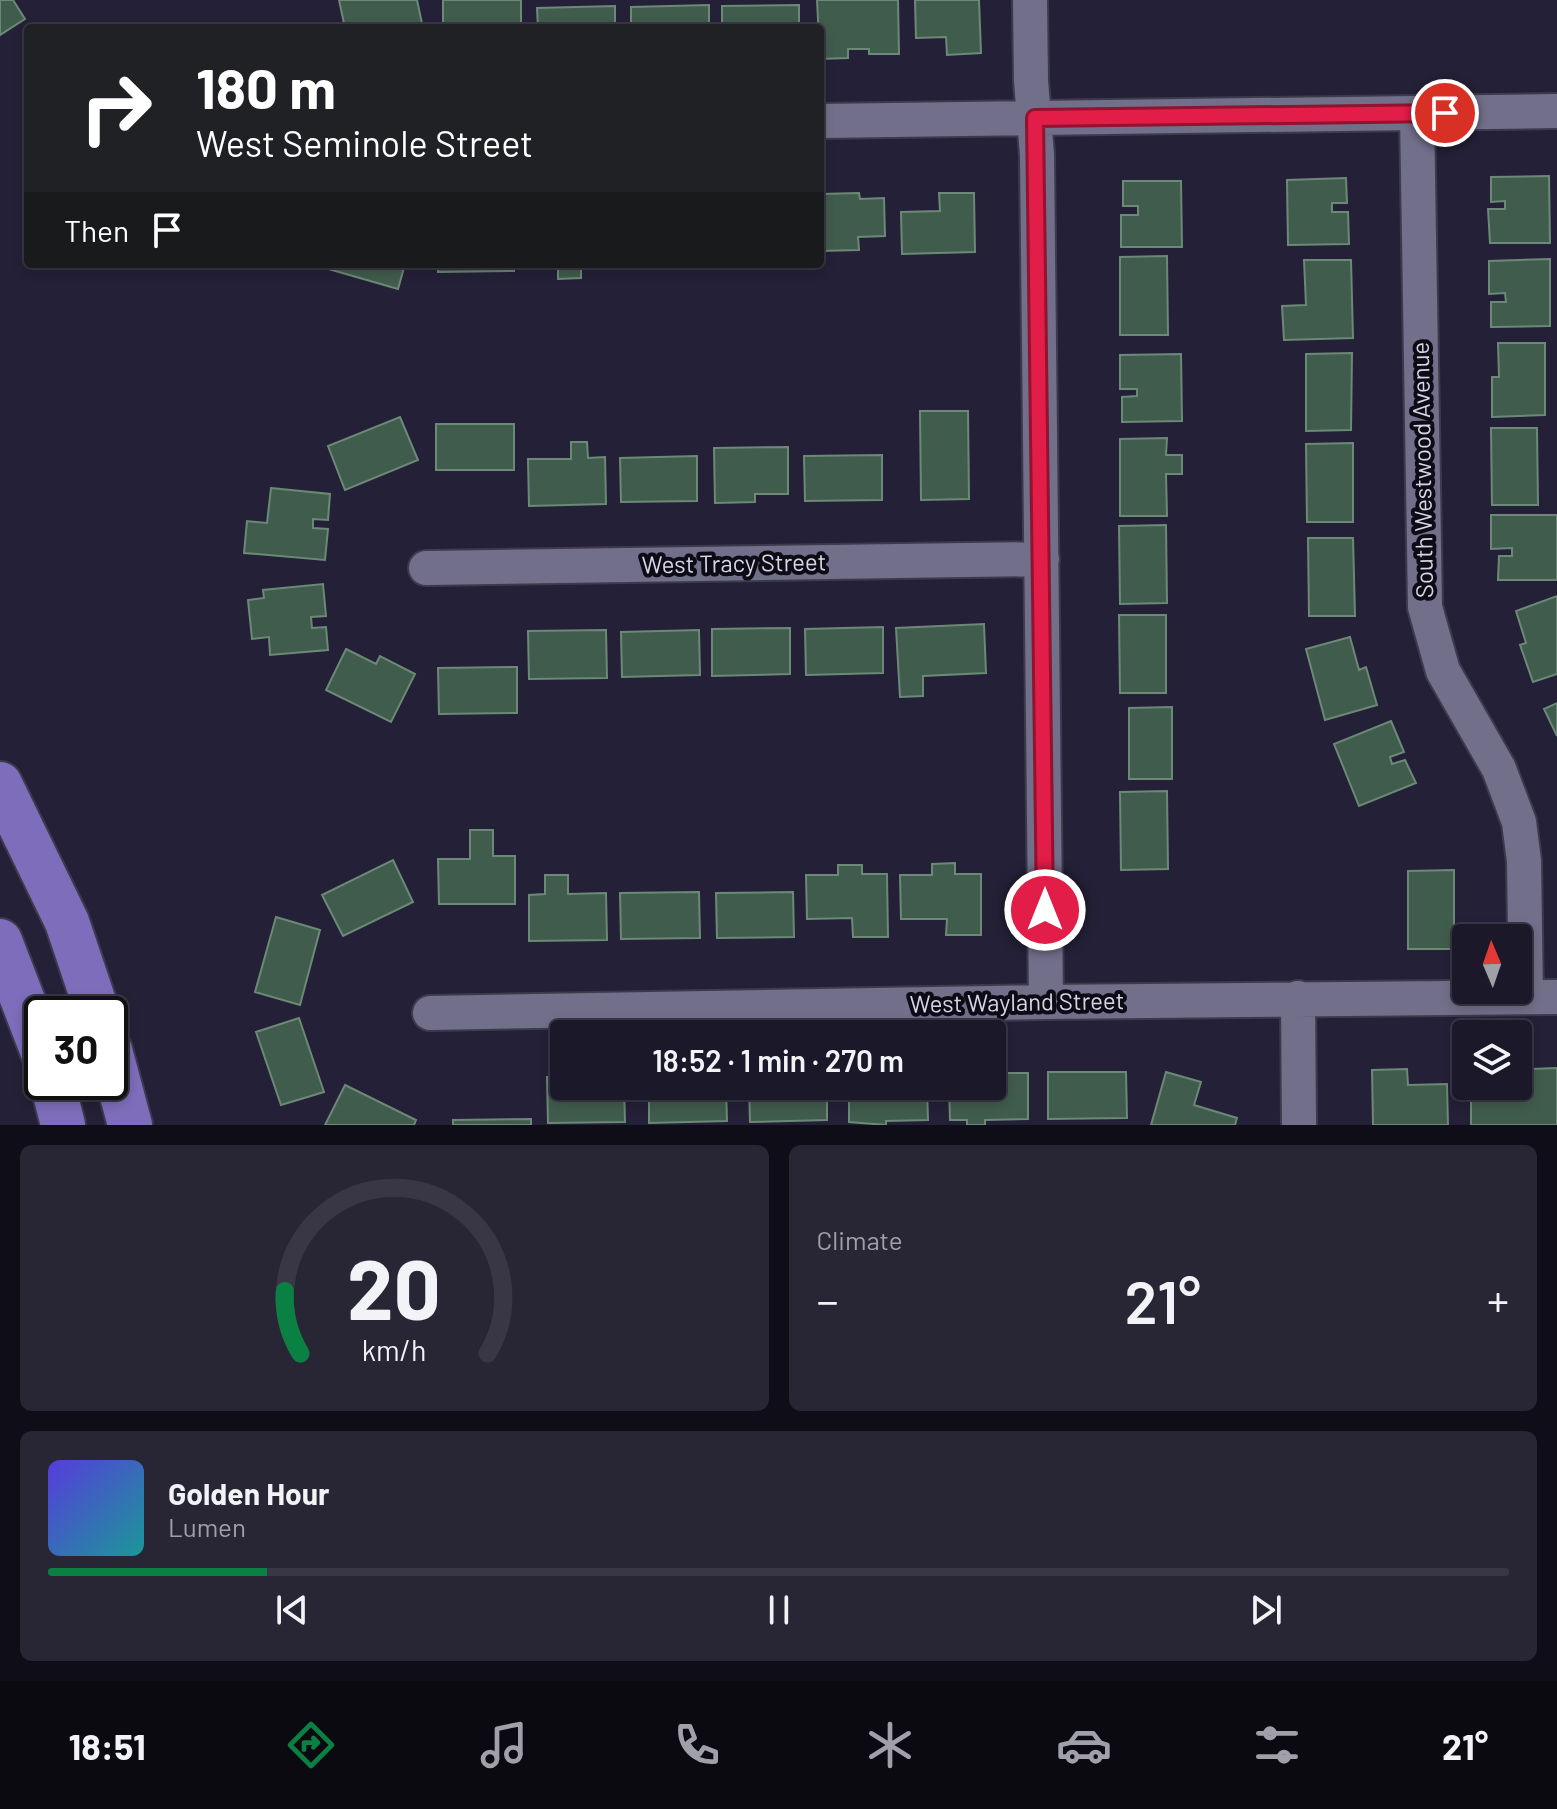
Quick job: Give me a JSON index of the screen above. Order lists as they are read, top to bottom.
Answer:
{
  "streets": {
    "street": ["South Westwood Avenue", "West Tracy Street", "West Wayland Street"]
  },
  "crossings": [
    ["South Westwood Avenue", "West Wayland Street"]
  ],
  "north": "top",
  "page": {
    "turn": ["180 m", "West Seminole Street"],
    "then": "Then",
    "limit": "30",
    "trip": "18:52 · 1 min · 270 m",
    "tile": "Climate",
    "heat": ["−", "21°", "+"],
    "song": ["Golden Hour", "Lumen"],
    "tabs": ["18:51", "21°"],
    "gauge": ["20", "km/h"]
  }
}
